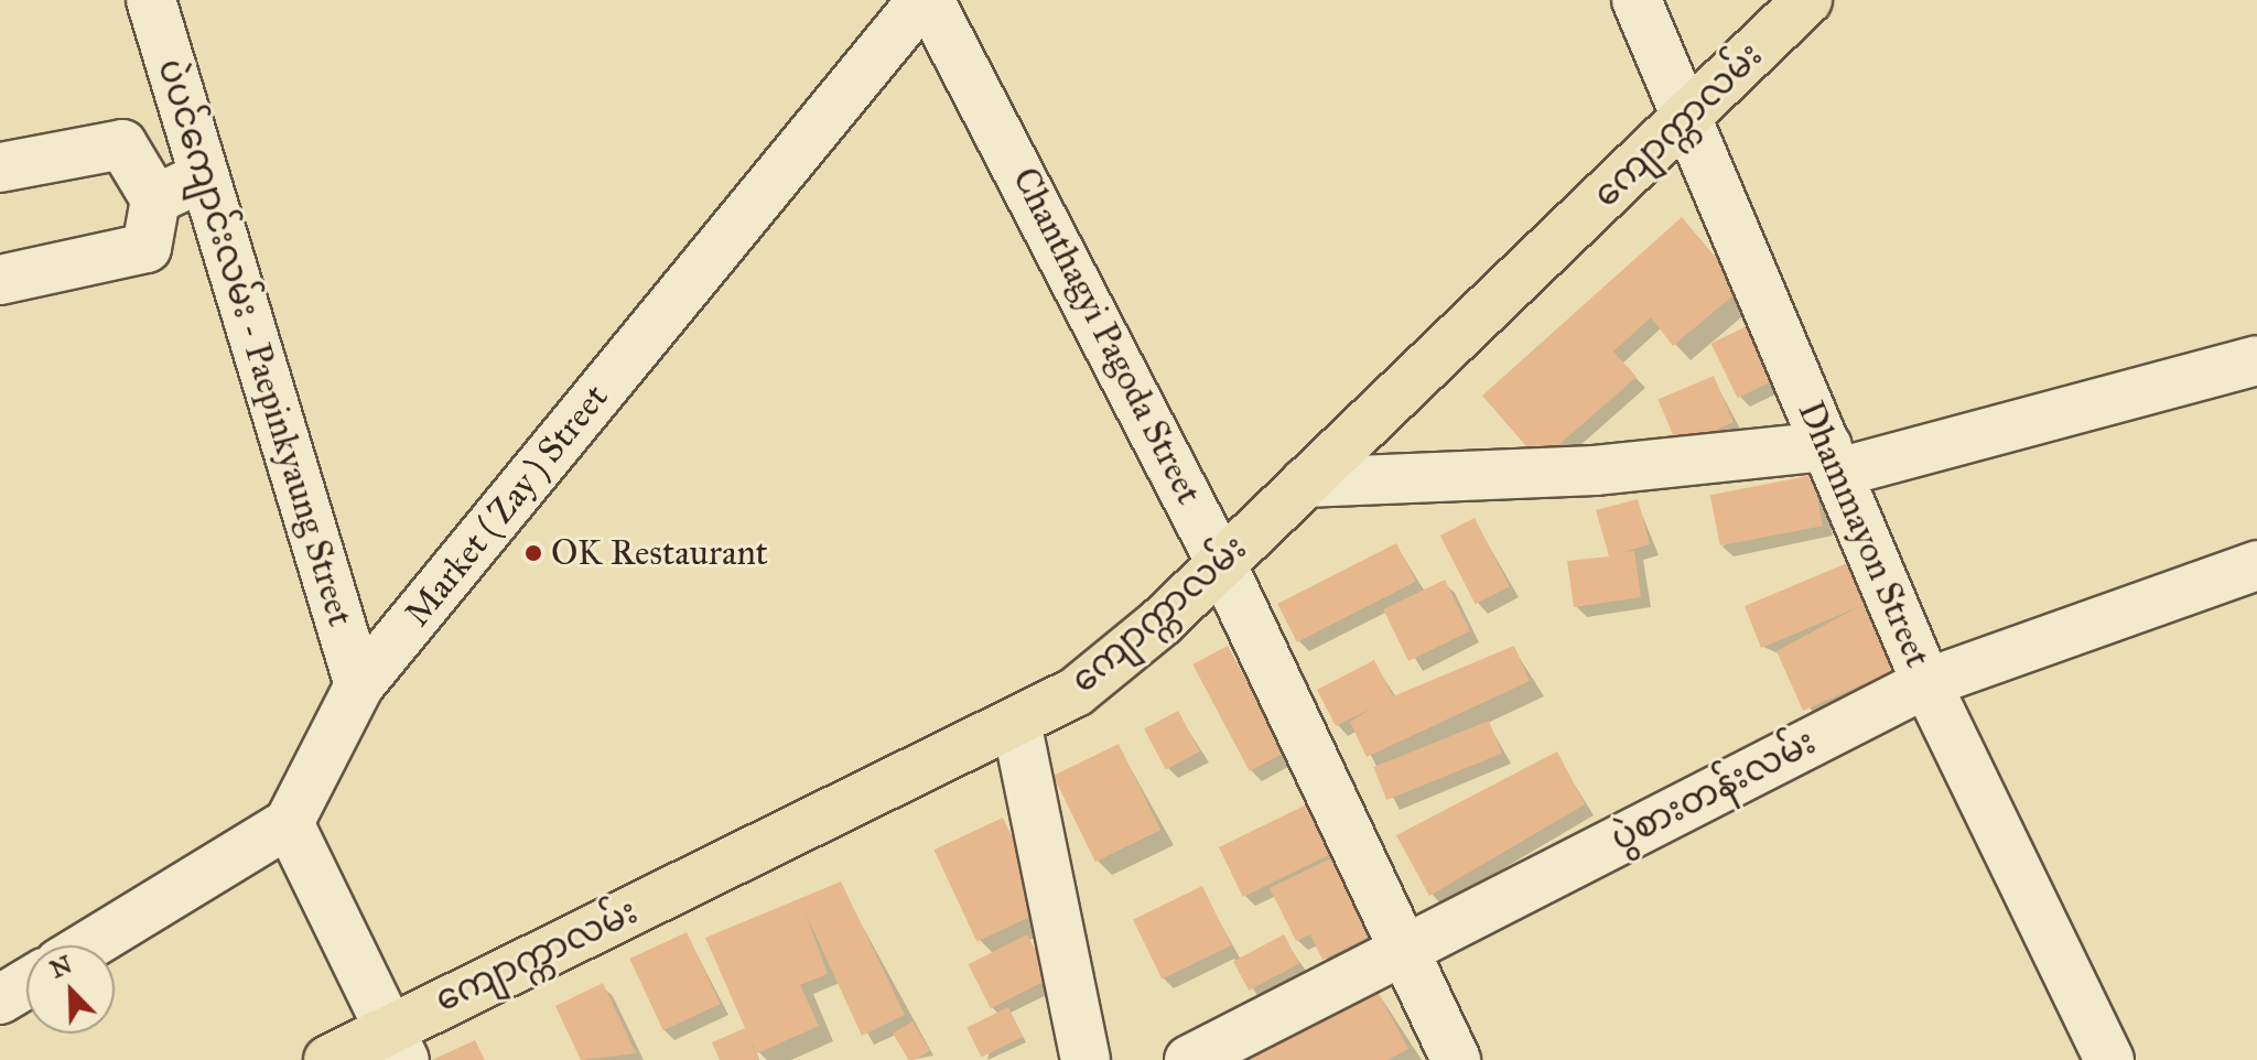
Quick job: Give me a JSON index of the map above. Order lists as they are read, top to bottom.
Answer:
{
  "streets": {
    "main road": ["ကျောက္ကာလမ်း"],
    "street": [
      "Chanthagyi Pagoda Street",
      "ပဲပင်ကျောင်းလမ်း - Paepinkyaung Street",
      "Market ( Zay ) Street",
      "Dhammayon Street",
      "ပွဲစားတန်းလမ်း"
    ]
  },
  "crossings": [
    ["ကျောက္ကာလမ်း", "Chanthagyi Pagoda Street"],
    ["ကျောက္ကာလမ်း", "Dhammayon Street"],
    ["Chanthagyi Pagoda Street", "ပွဲစားတန်းလမ်း"],
    ["ပဲပင်ကျောင်းလမ်း - Paepinkyaung Street", "Market ( Zay ) Street"],
    ["Dhammayon Street", "ပွဲစားတန်းလမ်း"]
  ],
  "places": ["OK Restaurant"],
  "north": "top left"
}
